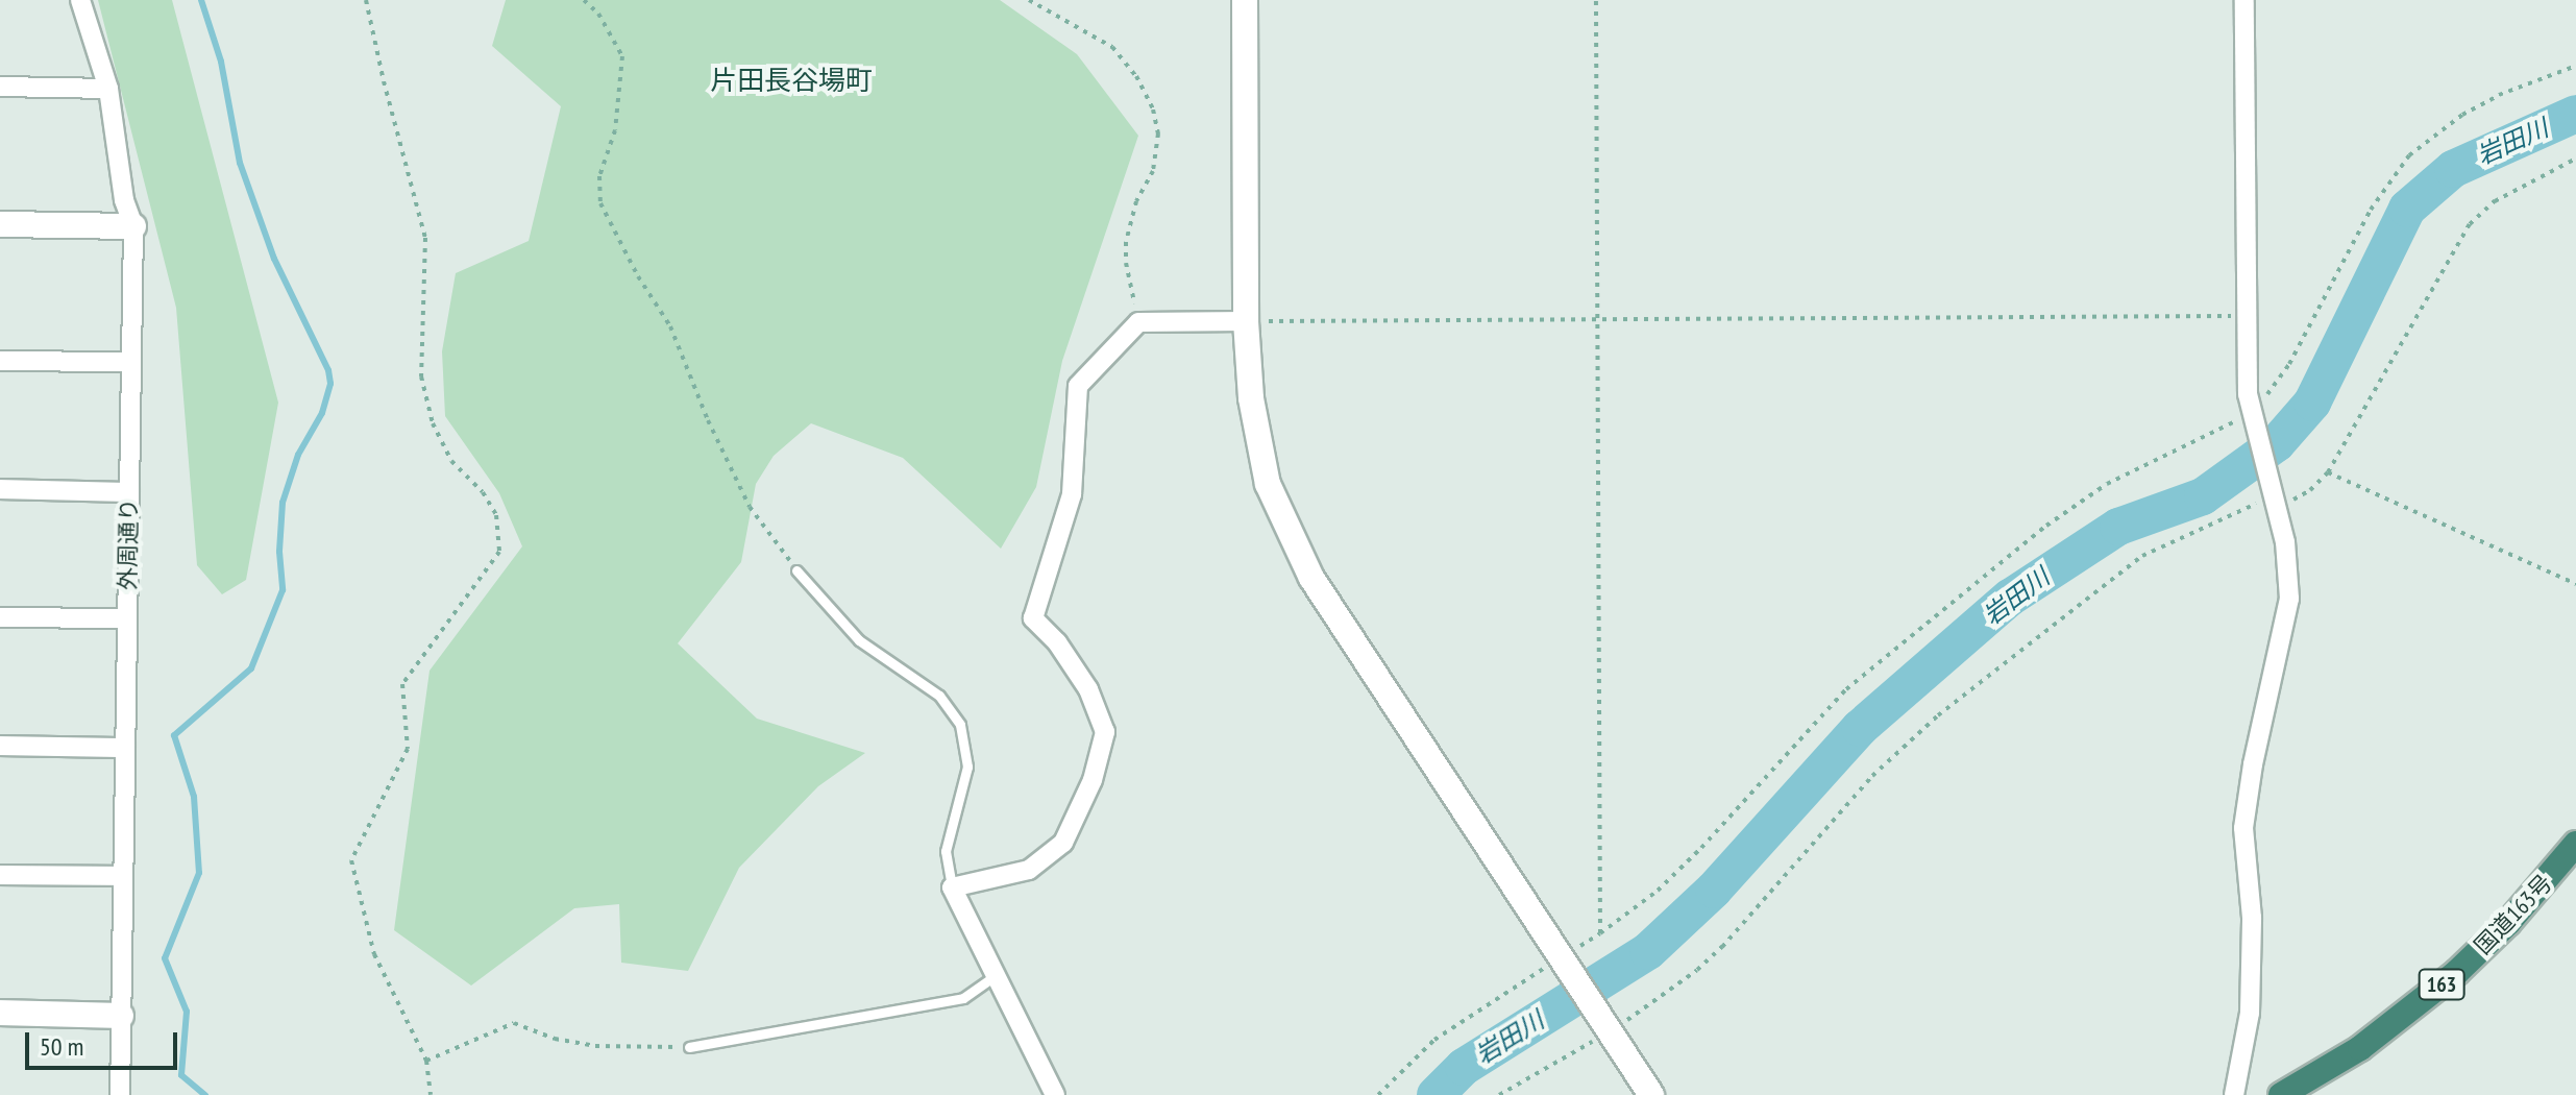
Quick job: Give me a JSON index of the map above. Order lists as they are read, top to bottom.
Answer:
{
  "streets": {
    "highway": ["国道163号", "163"],
    "street": ["外周通り"]
  },
  "districts": ["片田長谷場町"],
  "water": ["岩田川"],
  "scale_bar": "50 m"
}
